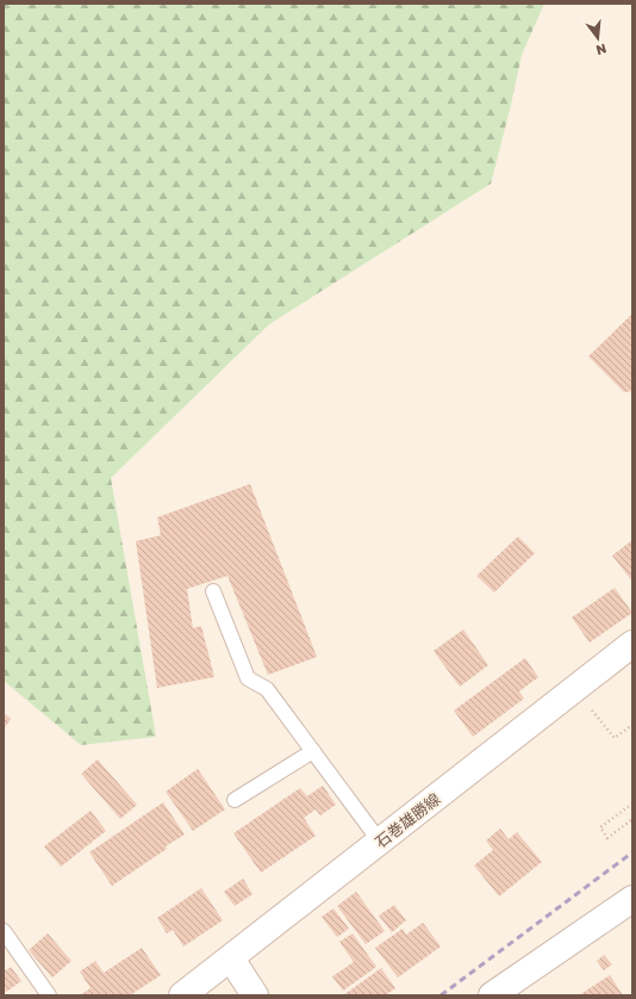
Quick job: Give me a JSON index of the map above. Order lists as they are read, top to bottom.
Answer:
{
  "streets": {
    "main road": ["石巻雄勝線"]
  },
  "north": "bottom"
}
